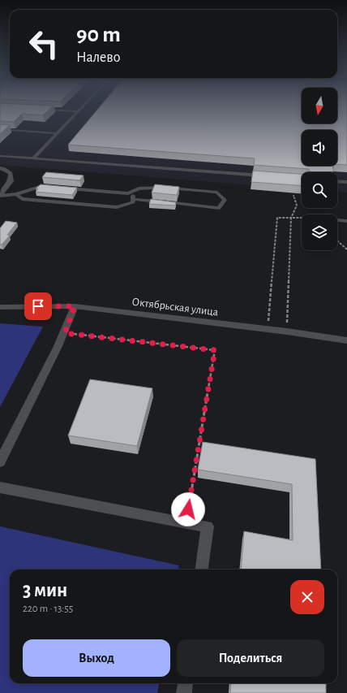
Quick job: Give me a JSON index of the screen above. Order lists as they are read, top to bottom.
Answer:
{
  "streets": {
    "street": ["Октябрьская улица"]
  },
  "north": "bottom",
  "page": {
    "turn": ["90 m", "Налево"],
    "heading": ["3 мин", "220 m · 13:55"],
    "buttons": ["Выход", "Поделиться"]
  }
}
